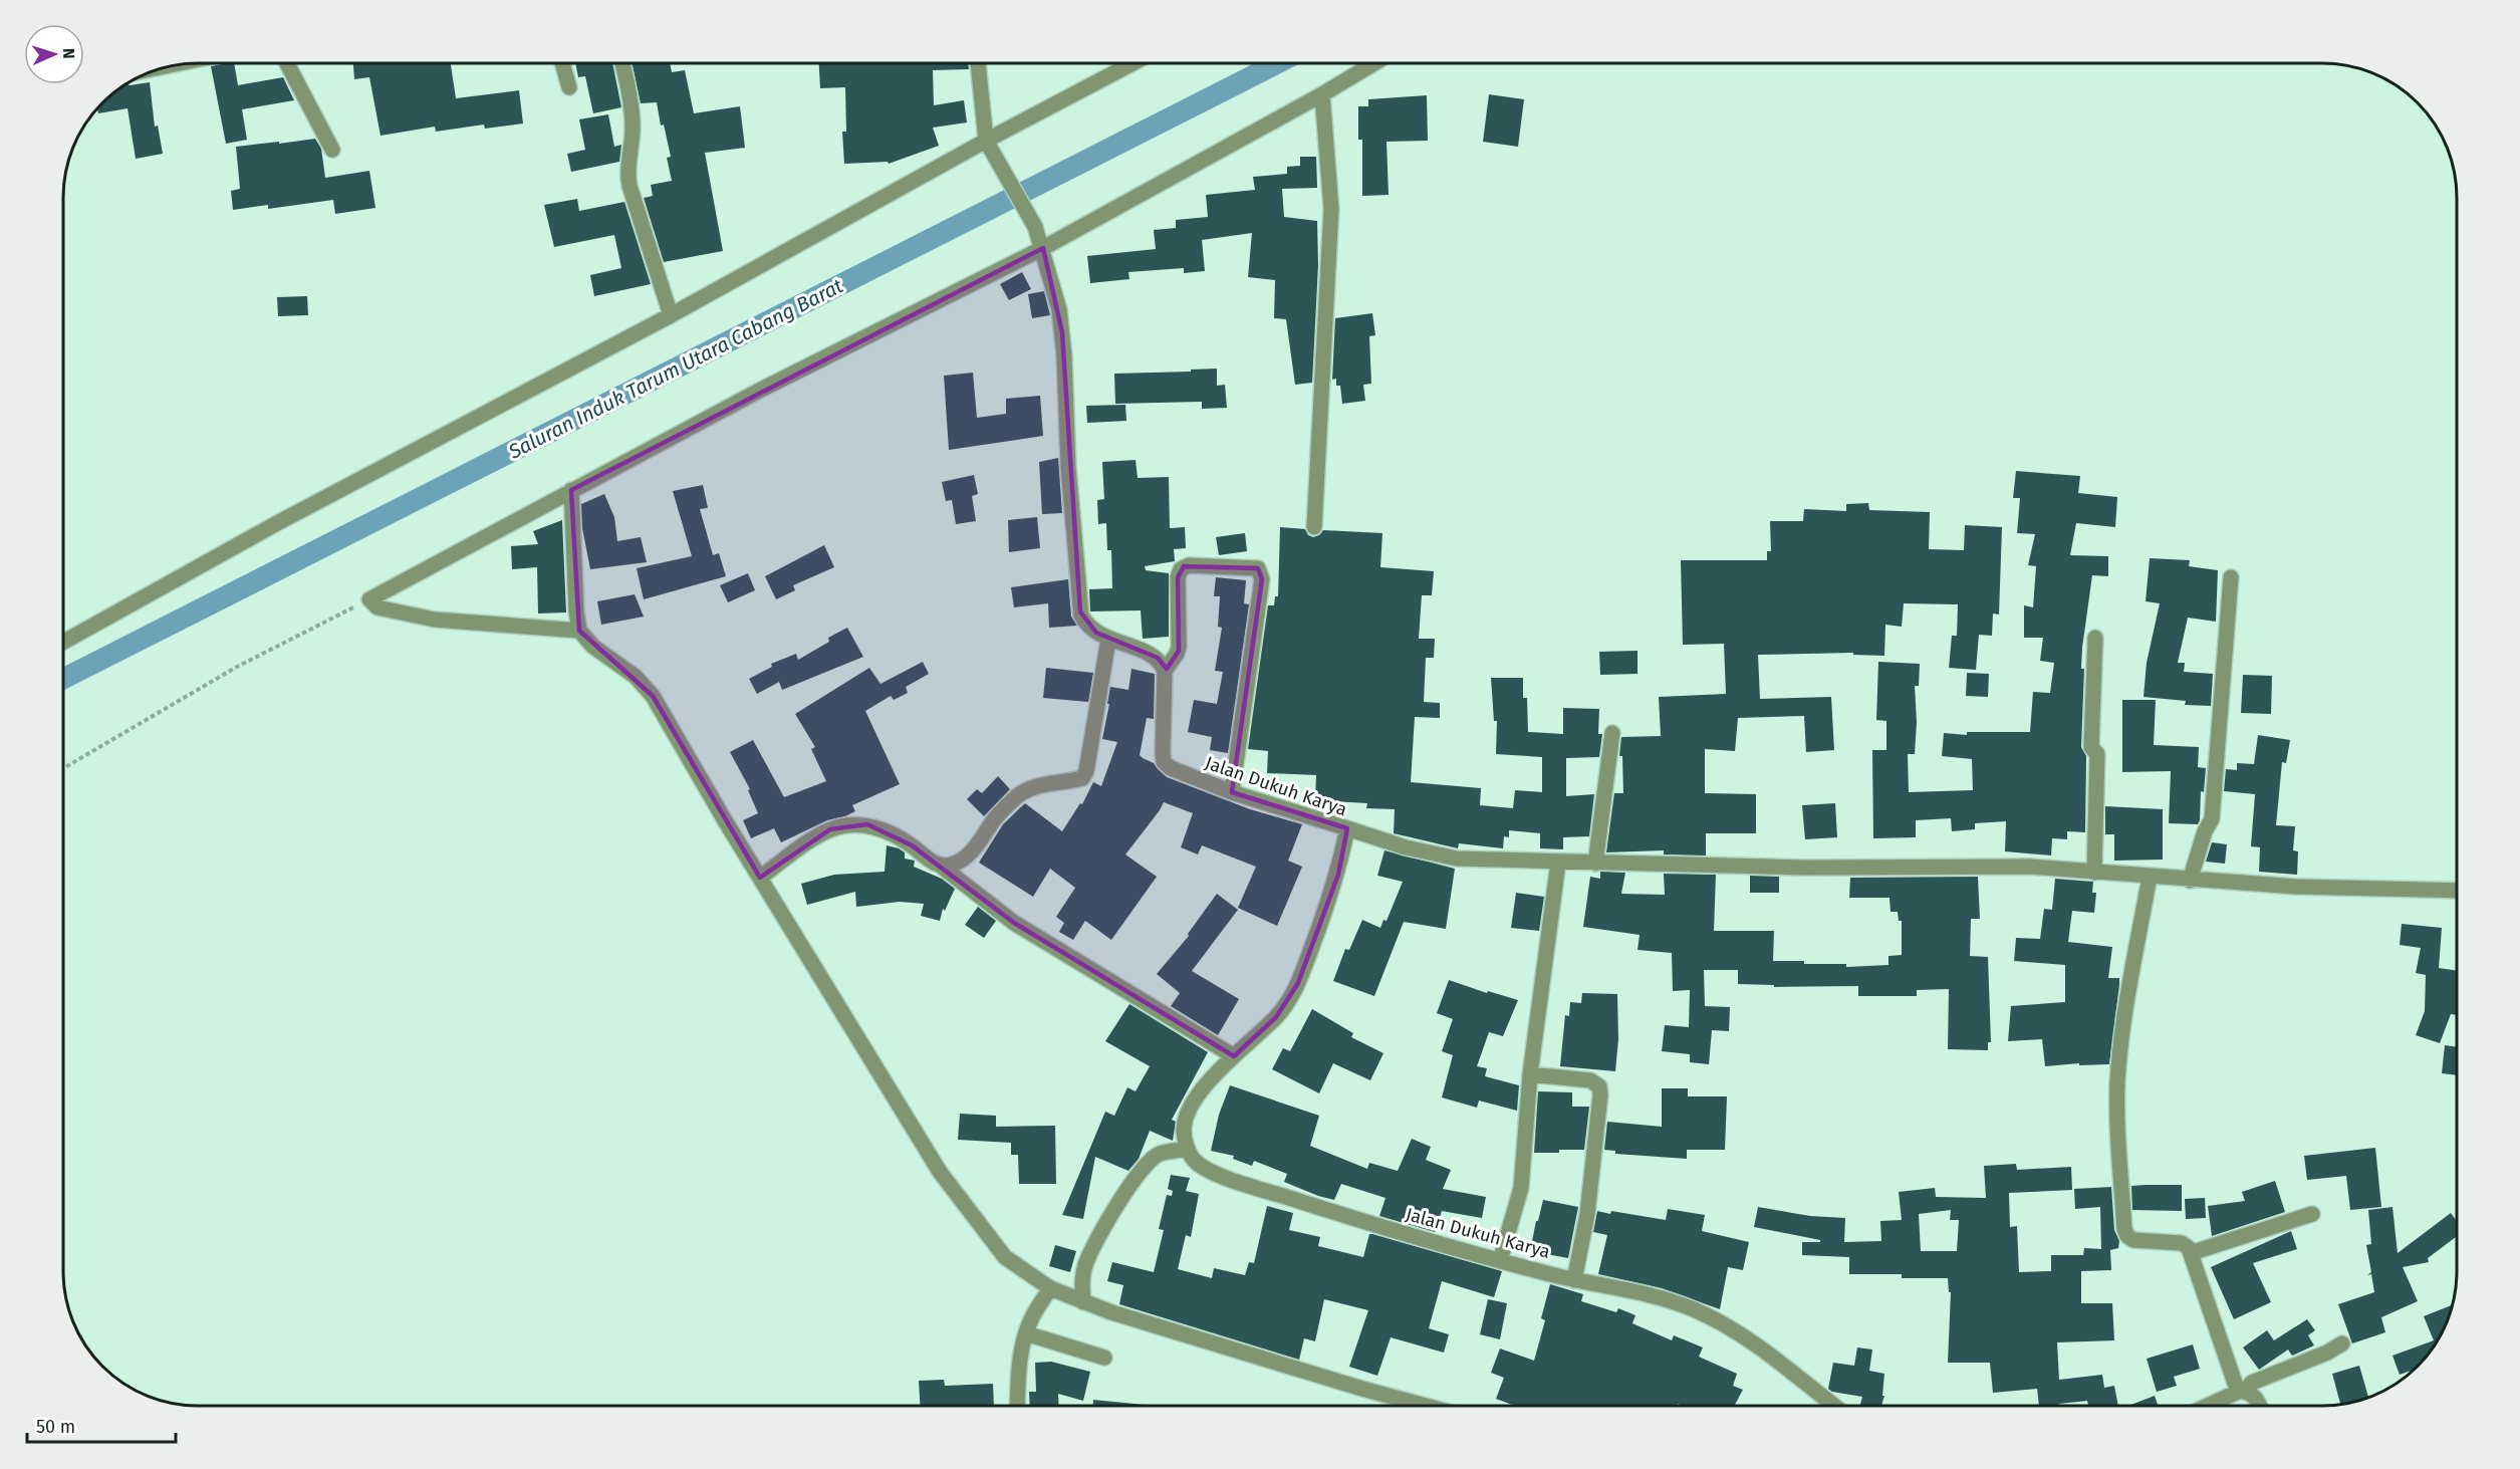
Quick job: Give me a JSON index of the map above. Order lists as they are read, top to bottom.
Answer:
{
  "streets": {
    "street": ["Jalan Dukuh Karya"]
  },
  "water": ["Saluran Induk Tarum Utara Cabang Barat"],
  "scale_bar": "50 m",
  "north": "right"
}
